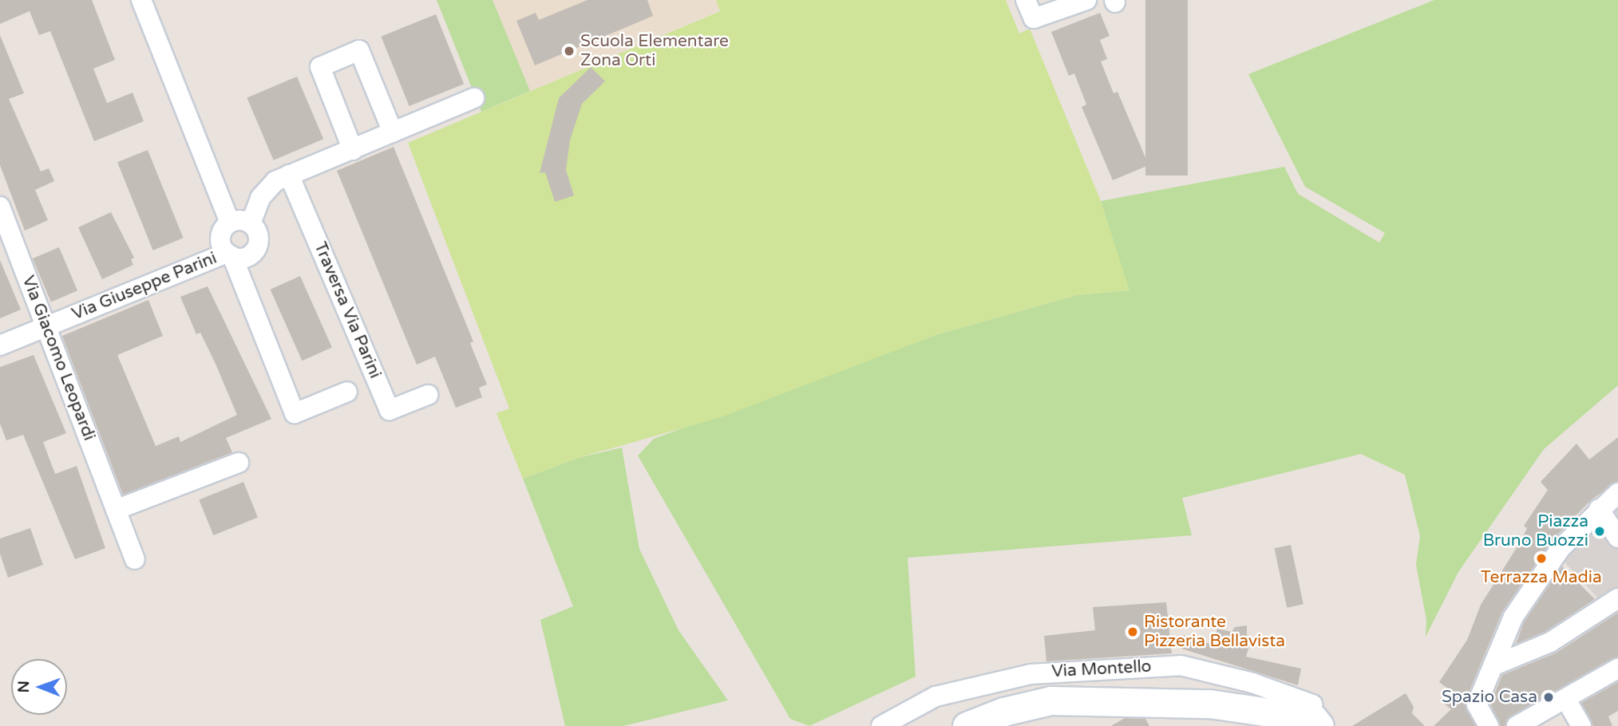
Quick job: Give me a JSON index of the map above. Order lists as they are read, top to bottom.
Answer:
{
  "streets": {
    "main road": ["Via Montello"],
    "street": ["Via Giuseppe Parini", "Traversa Via Parini", "Via Giacomo Leopardi"]
  },
  "crossings": [
    ["Via Giuseppe Parini", "Traversa Via Parini"],
    ["Via Giuseppe Parini", "Via Giacomo Leopardi"]
  ],
  "places": [
    "Scuola Elementare Zona Orti",
    "Piazza Bruno Buozzi",
    "Terrazza Madia",
    "Ristorante Pizzeria Bellavista",
    "Spazio Casa"
  ],
  "north": "left"
}
